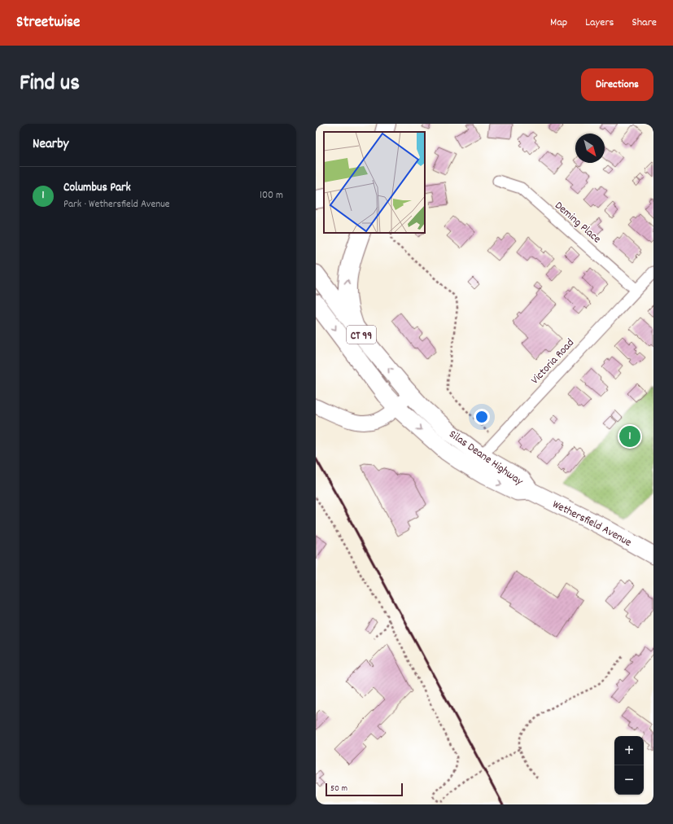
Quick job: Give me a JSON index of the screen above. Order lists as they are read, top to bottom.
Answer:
{
  "streets": {
    "main road": ["CT 99", "Silas Deane Highway", "Wethersfield Avenue"],
    "street": ["Deming Place", "Victoria Road"]
  },
  "crossings": [
    ["Deming Place", "Victoria Road"],
    ["Victoria Road", "Silas Deane Highway"],
    ["Silas Deane Highway", "Wethersfield Avenue"]
  ],
  "scale_bar": "50 m",
  "north": "bottom right",
  "page": {
    "header": "Streetwise",
    "nav": ["Map", "Layers", "Share"],
    "title": "Find us",
    "buttons": "Directions",
    "heading": "Nearby",
    "list": [
      {
        "mark": "1",
        "name": "Columbus Park",
        "note": "Park · Wethersfield Avenue",
        "value": "100 m"
      }
    ],
    "pins": "1",
    "map_buttons": ["+", "−"],
    "scale": "50 m"
  }
}
